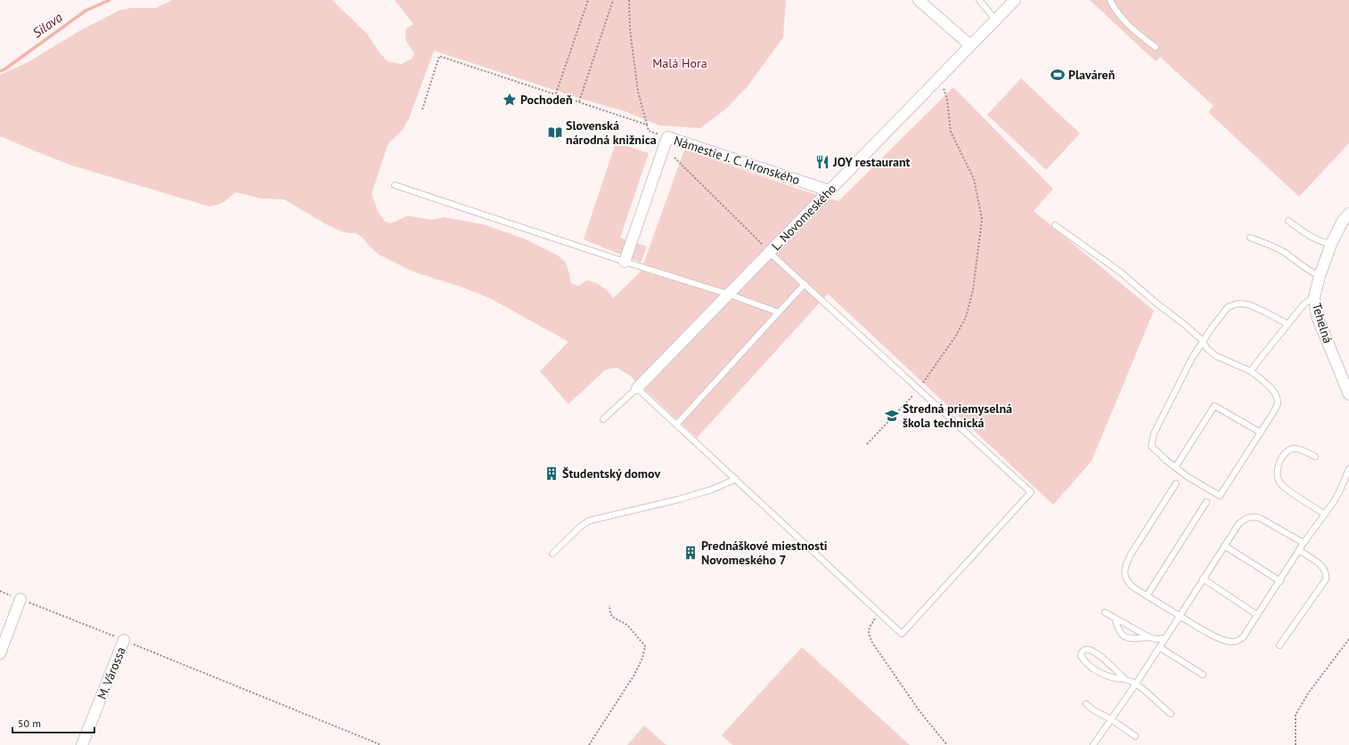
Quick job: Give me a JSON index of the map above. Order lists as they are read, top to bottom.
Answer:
{
  "streets": {
    "street": [
      "Námestie J. C. Hronského",
      "L. Novomeského",
      "Tehelná",
      "M. Várossa"
    ]
  },
  "crossings": [
    ["Námestie J. C. Hronského", "L. Novomeského"]
  ],
  "water": ["Silava"],
  "parks": ["Malá Hora"],
  "places": {
    "sports": ["Plaváreň"],
    "place": ["Pochodeň"],
    "library": ["Slovenská národná knižnica"],
    "restaurant": ["JOY restaurant"],
    "school or university": ["Stredná priemyselná škola technická"],
    "building": ["Študentský domov", "Prednáškové miestnosti Novomeského 7"]
  },
  "scale_bar": "50 m"
}
